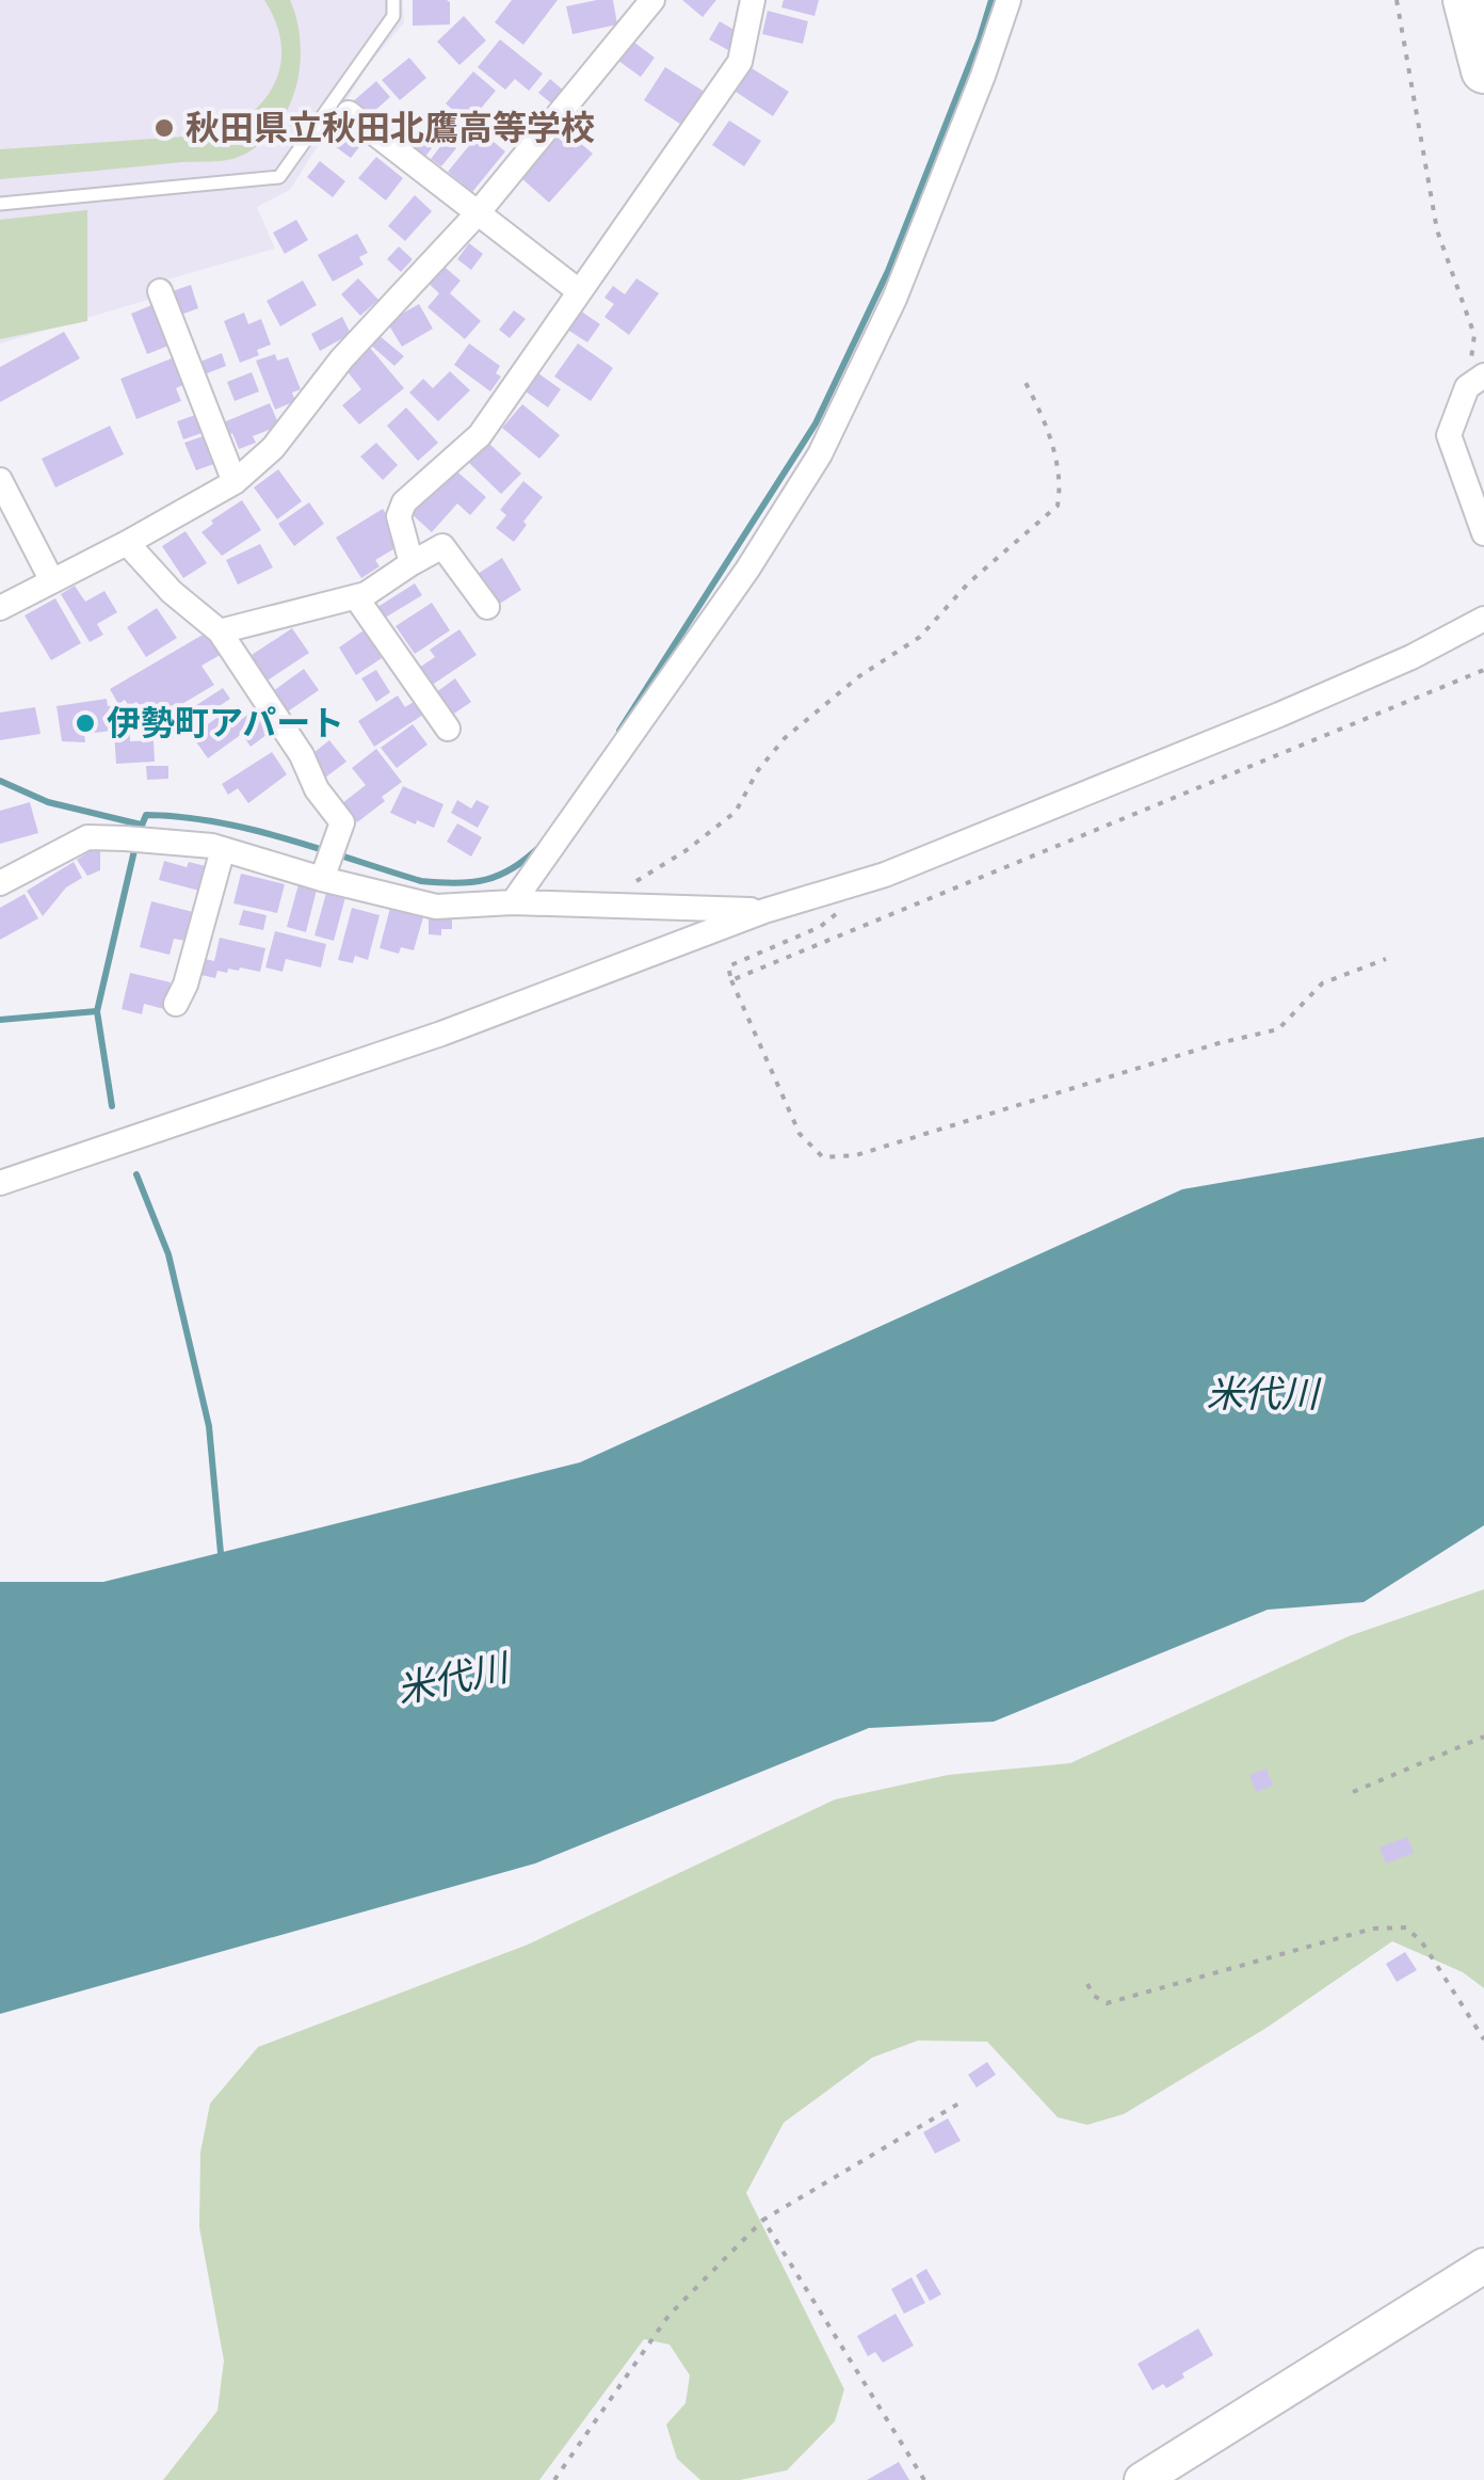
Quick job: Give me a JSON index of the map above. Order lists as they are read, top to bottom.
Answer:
{
  "water": ["米代川"],
  "places": ["秋田県立秋田北鷹高等学校", "伊勢町アパート"]
}
